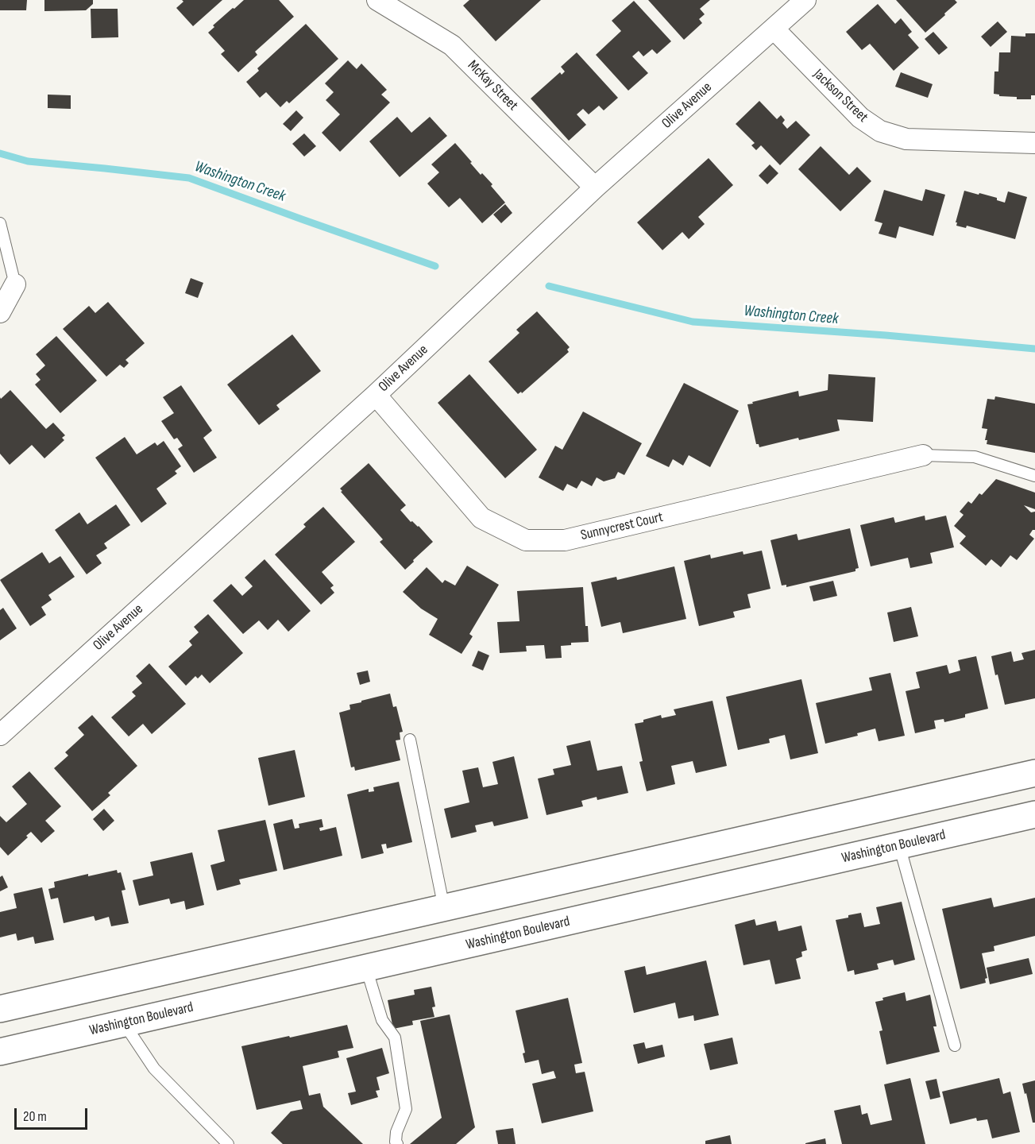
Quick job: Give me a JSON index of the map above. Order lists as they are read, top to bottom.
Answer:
{
  "streets": {
    "main road": ["Washington Boulevard"],
    "street": [
      "McKay Street",
      "Jackson Street",
      "Olive Avenue",
      "Sunnycrest Court"
    ]
  },
  "crossings": [
    ["McKay Street", "Olive Avenue"],
    ["Jackson Street", "Olive Avenue"],
    ["Olive Avenue", "Sunnycrest Court"]
  ],
  "water": ["Washington Creek"],
  "scale_bar": "20 m"
}
